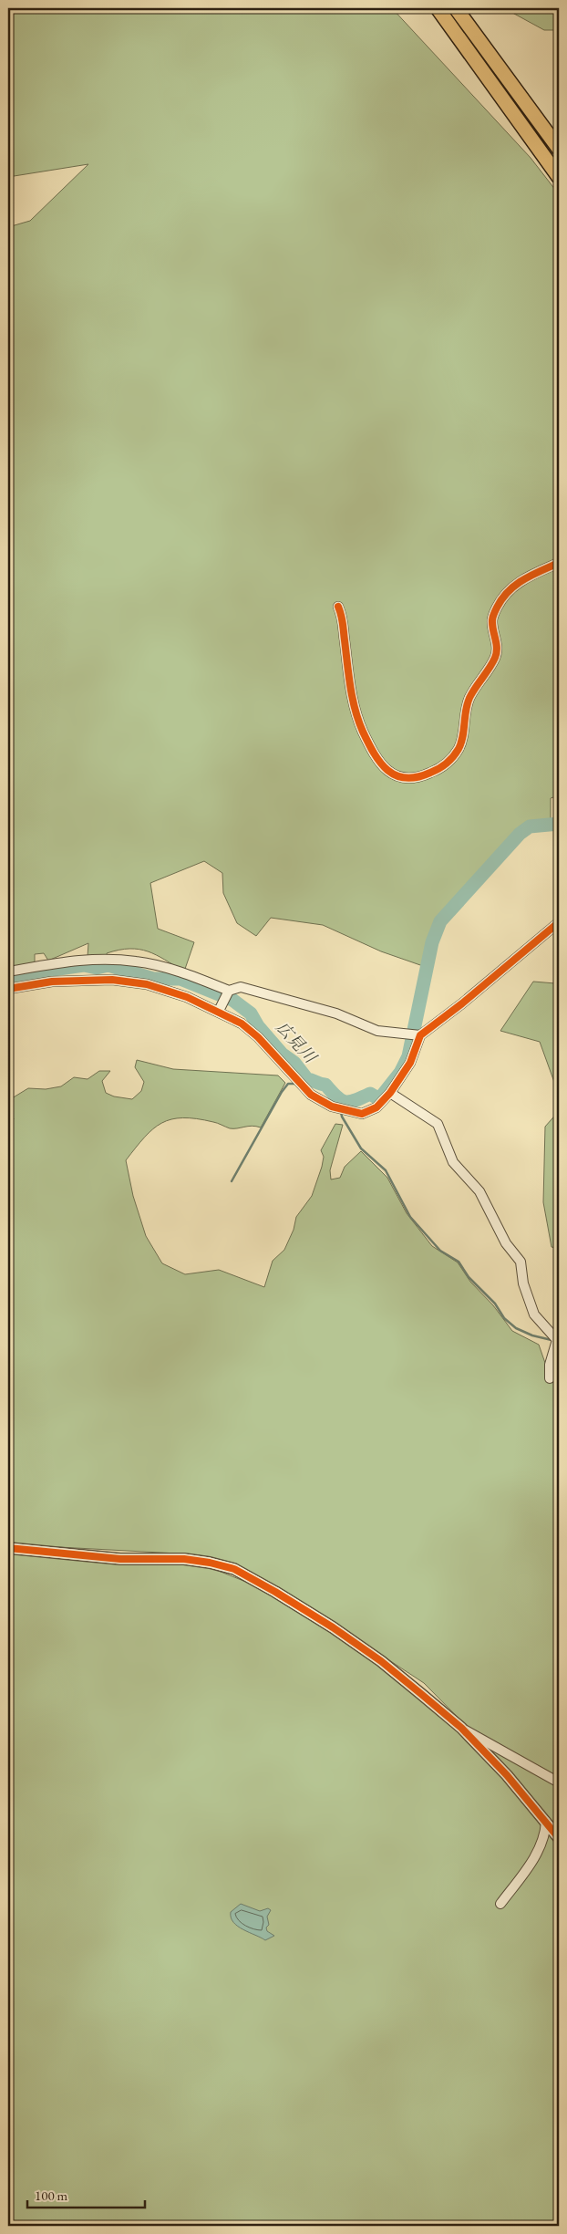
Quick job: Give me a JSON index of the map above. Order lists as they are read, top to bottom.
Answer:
{
  "water": ["広見川"],
  "scale_bar": "100 m"
}
